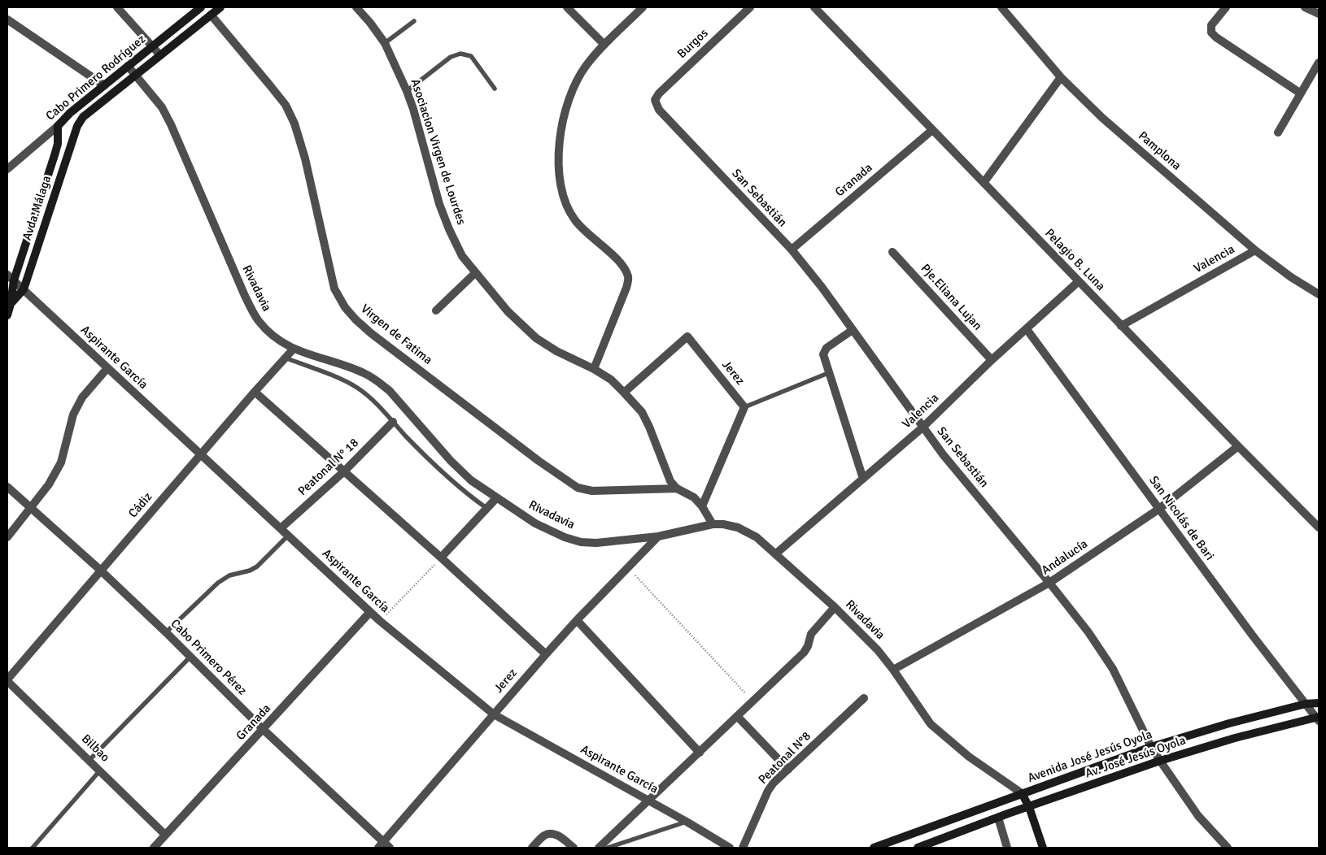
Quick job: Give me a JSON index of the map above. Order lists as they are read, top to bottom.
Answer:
{
  "streets": {
    "street": [
      "Burgos",
      "Cabo Primero Rodríguez",
      "Pamplona",
      "Asociacion Virgen de Lourdes",
      "Granada",
      "San Sebastián",
      "Avda.Málaga",
      "Valencia",
      "Pelagio B. Luna",
      "Rivadavia",
      "Pje.Eliana Lujan",
      "Virgen de Fatima",
      "Aspirante García",
      "Jerez",
      "Peatonal N° 18",
      "Cádiz",
      "San Nicolás de Bari",
      "Andalucía",
      "Cabo Primero Pérez",
      "Bilbao",
      "Avenida José Jesús Oyola",
      "Av. José Jesús Oyola",
      "Peatonal N°8"
    ]
  },
  "crossings": [
    ["Burgos", "San Sebastián"],
    ["Cabo Primero Rodríguez", "Avda.Málaga"],
    ["Cabo Primero Rodríguez", "Rivadavia"],
    ["Cabo Primero Rodríguez", "Virgen de Fatima"],
    ["Pamplona", "Valencia"],
    ["Asociacion Virgen de Lourdes", "Virgen de Fatima"],
    ["Asociacion Virgen de Lourdes", "Jerez"],
    ["Granada", "San Sebastián"],
    ["Granada", "Pelagio B. Luna"],
    ["Granada", "Aspirante García"],
    ["Granada", "Cabo Primero Pérez"],
    ["Granada", "Bilbao"],
    ["San Sebastián", "Valencia"],
    ["San Sebastián", "Andalucía"],
    ["San Sebastián", "Avenida José Jesús Oyola"],
    ["San Sebastián", "Av. José Jesús Oyola"],
    ["Avda.Málaga", "Aspirante García"],
    ["Valencia", "Pelagio B. Luna"],
    ["Valencia", "Rivadavia"],
    ["Valencia", "Pje.Eliana Lujan"],
    ["Valencia", "San Nicolás de Bari"],
    ["Pelagio B. Luna", "Andalucía"],
    ["Rivadavia", "Jerez"],
    ["Rivadavia", "Cádiz"],
    ["Rivadavia", "Andalucía"],
    ["Rivadavia", "Avenida José Jesús Oyola"],
    ["Rivadavia", "Av. José Jesús Oyola"],
    ["Aspirante García", "Jerez"],
    ["Aspirante García", "Peatonal N° 18"],
    ["Aspirante García", "Cádiz"],
    ["Jerez", "Cabo Primero Pérez"],
    ["Cádiz", "Cabo Primero Pérez"],
    ["Cádiz", "Bilbao"],
    ["San Nicolás de Bari", "Andalucía"],
    ["San Nicolás de Bari", "Avenida José Jesús Oyola"],
    ["San Nicolás de Bari", "Av. José Jesús Oyola"]
  ]
}
